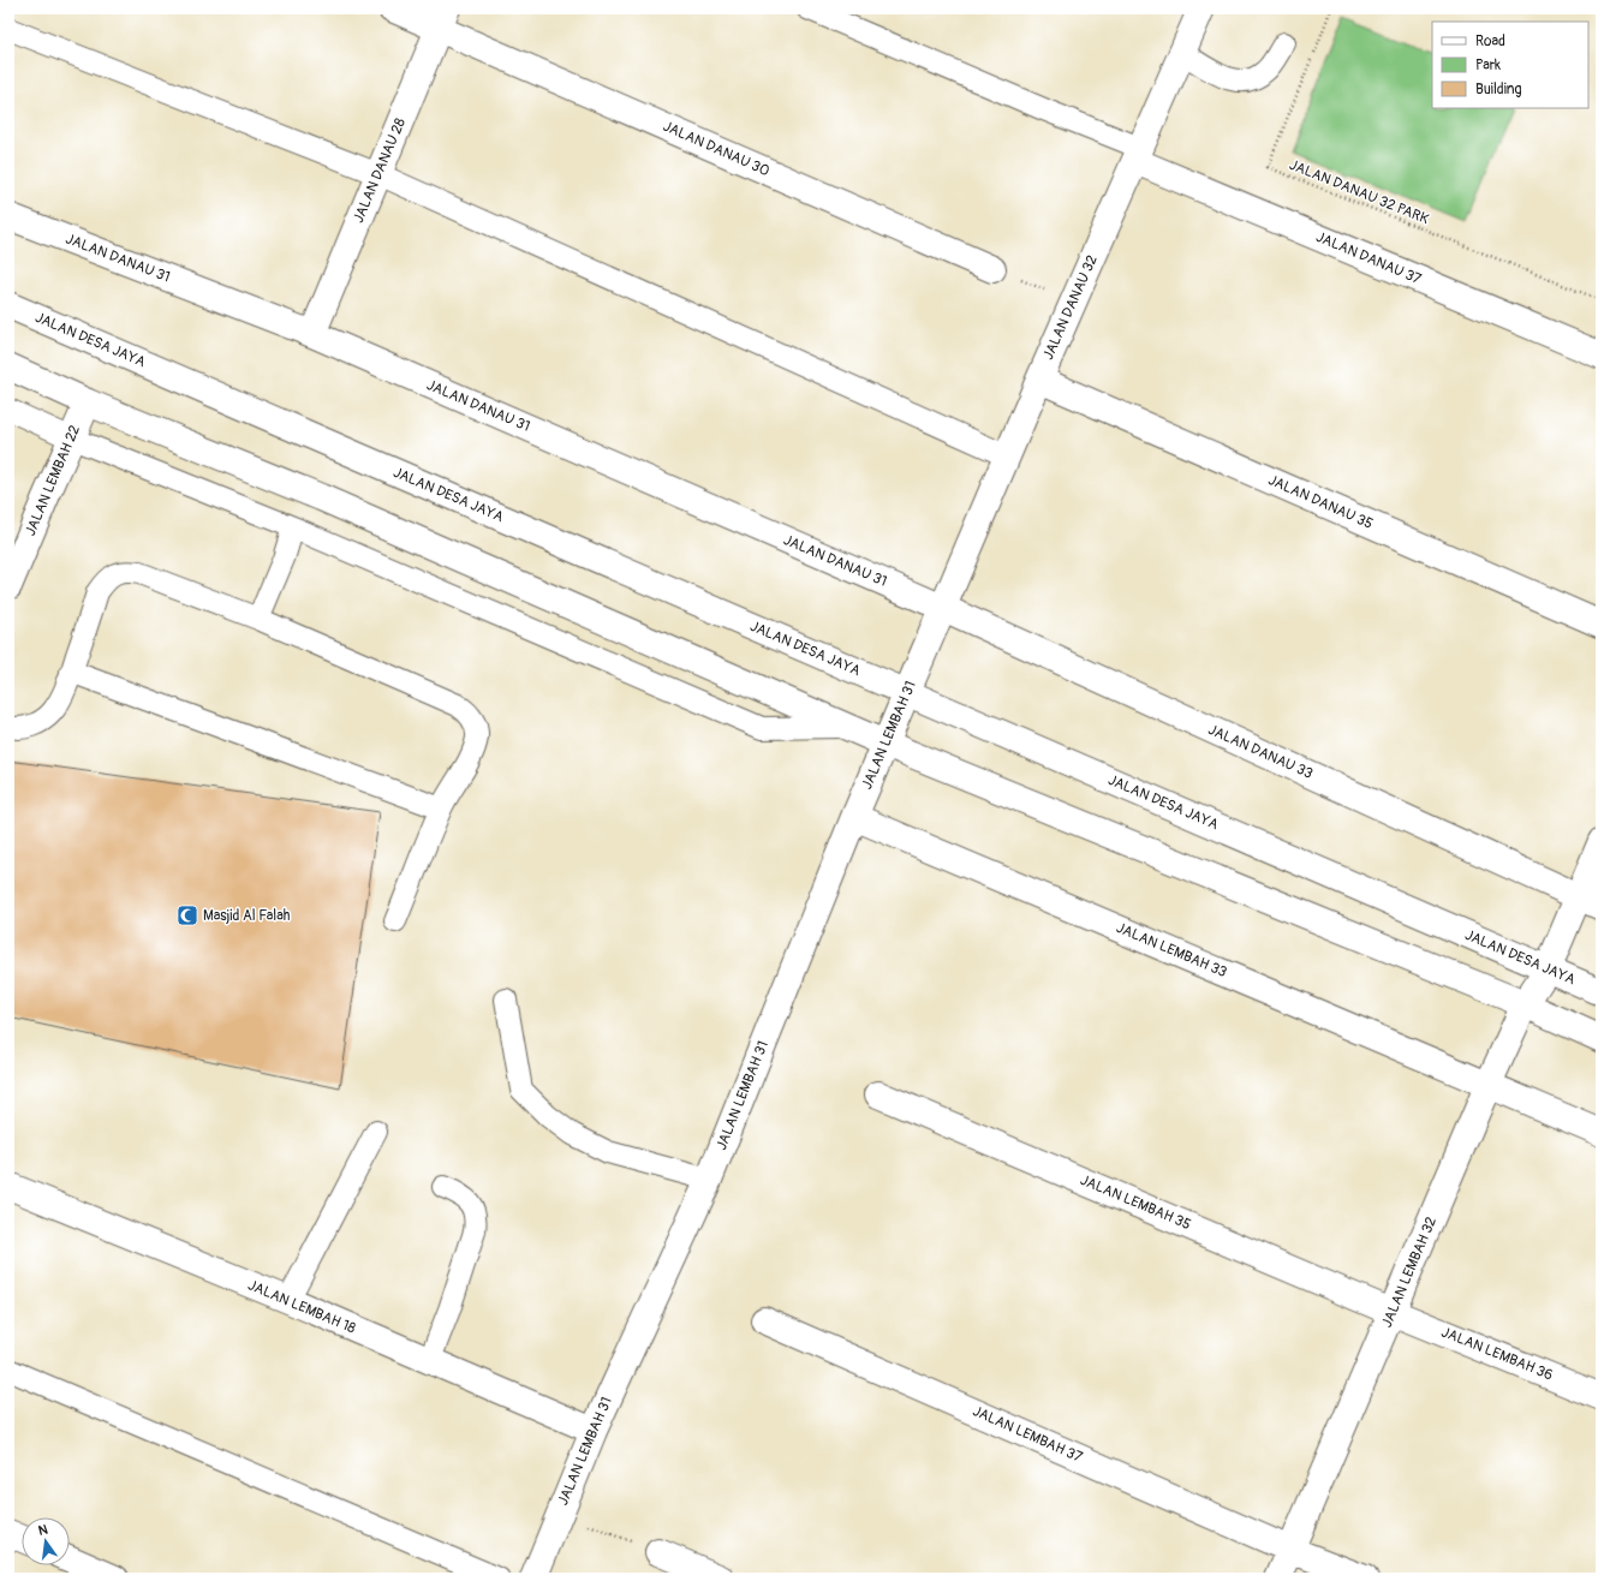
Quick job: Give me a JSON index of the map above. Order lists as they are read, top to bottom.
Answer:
{
  "streets": {
    "street": [
      "JALAN DANAU 30",
      "JALAN DANAU 28",
      "JALAN DANAU 31",
      "JALAN DANAU 37",
      "JALAN DANAU 32",
      "JALAN DESA JAYA",
      "JALAN LEMBAH 22",
      "JALAN DANAU 35",
      "JALAN LEMBAH 31",
      "JALAN DANAU 33",
      "JALAN LEMBAH 33",
      "JALAN LEMBAH 35",
      "JALAN LEMBAH 32",
      "JALAN LEMBAH 18",
      "JALAN LEMBAH 36",
      "JALAN LEMBAH 37"
    ],
    "path": ["JALAN DANAU 32 PARK"]
  },
  "crossings": [
    ["JALAN DANAU 30", "JALAN DANAU 28"],
    ["JALAN DANAU 28", "JALAN DANAU 31"],
    ["JALAN DANAU 31", "JALAN DANAU 32"],
    ["JALAN DANAU 31", "JALAN LEMBAH 31"],
    ["JALAN DANAU 31", "JALAN DANAU 33"],
    ["JALAN DANAU 37", "JALAN DANAU 32"],
    ["JALAN DANAU 32", "JALAN DANAU 35"],
    ["JALAN DANAU 32", "JALAN LEMBAH 31"],
    ["JALAN DANAU 32", "JALAN DANAU 33"],
    ["JALAN DESA JAYA", "JALAN LEMBAH 31"],
    ["JALAN DESA JAYA", "JALAN LEMBAH 32"],
    ["JALAN LEMBAH 31", "JALAN DANAU 33"],
    ["JALAN LEMBAH 31", "JALAN LEMBAH 33"],
    ["JALAN LEMBAH 31", "JALAN LEMBAH 18"],
    ["JALAN DANAU 33", "JALAN LEMBAH 32"],
    ["JALAN LEMBAH 33", "JALAN LEMBAH 32"],
    ["JALAN LEMBAH 35", "JALAN LEMBAH 32"],
    ["JALAN LEMBAH 35", "JALAN LEMBAH 36"],
    ["JALAN LEMBAH 32", "JALAN LEMBAH 36"],
    ["JALAN LEMBAH 32", "JALAN LEMBAH 37"]
  ],
  "places": {
    "mosque": ["Masjid Al Falah"]
  },
  "legend": ["Road", "Park", "Building"],
  "north": "top"
}
